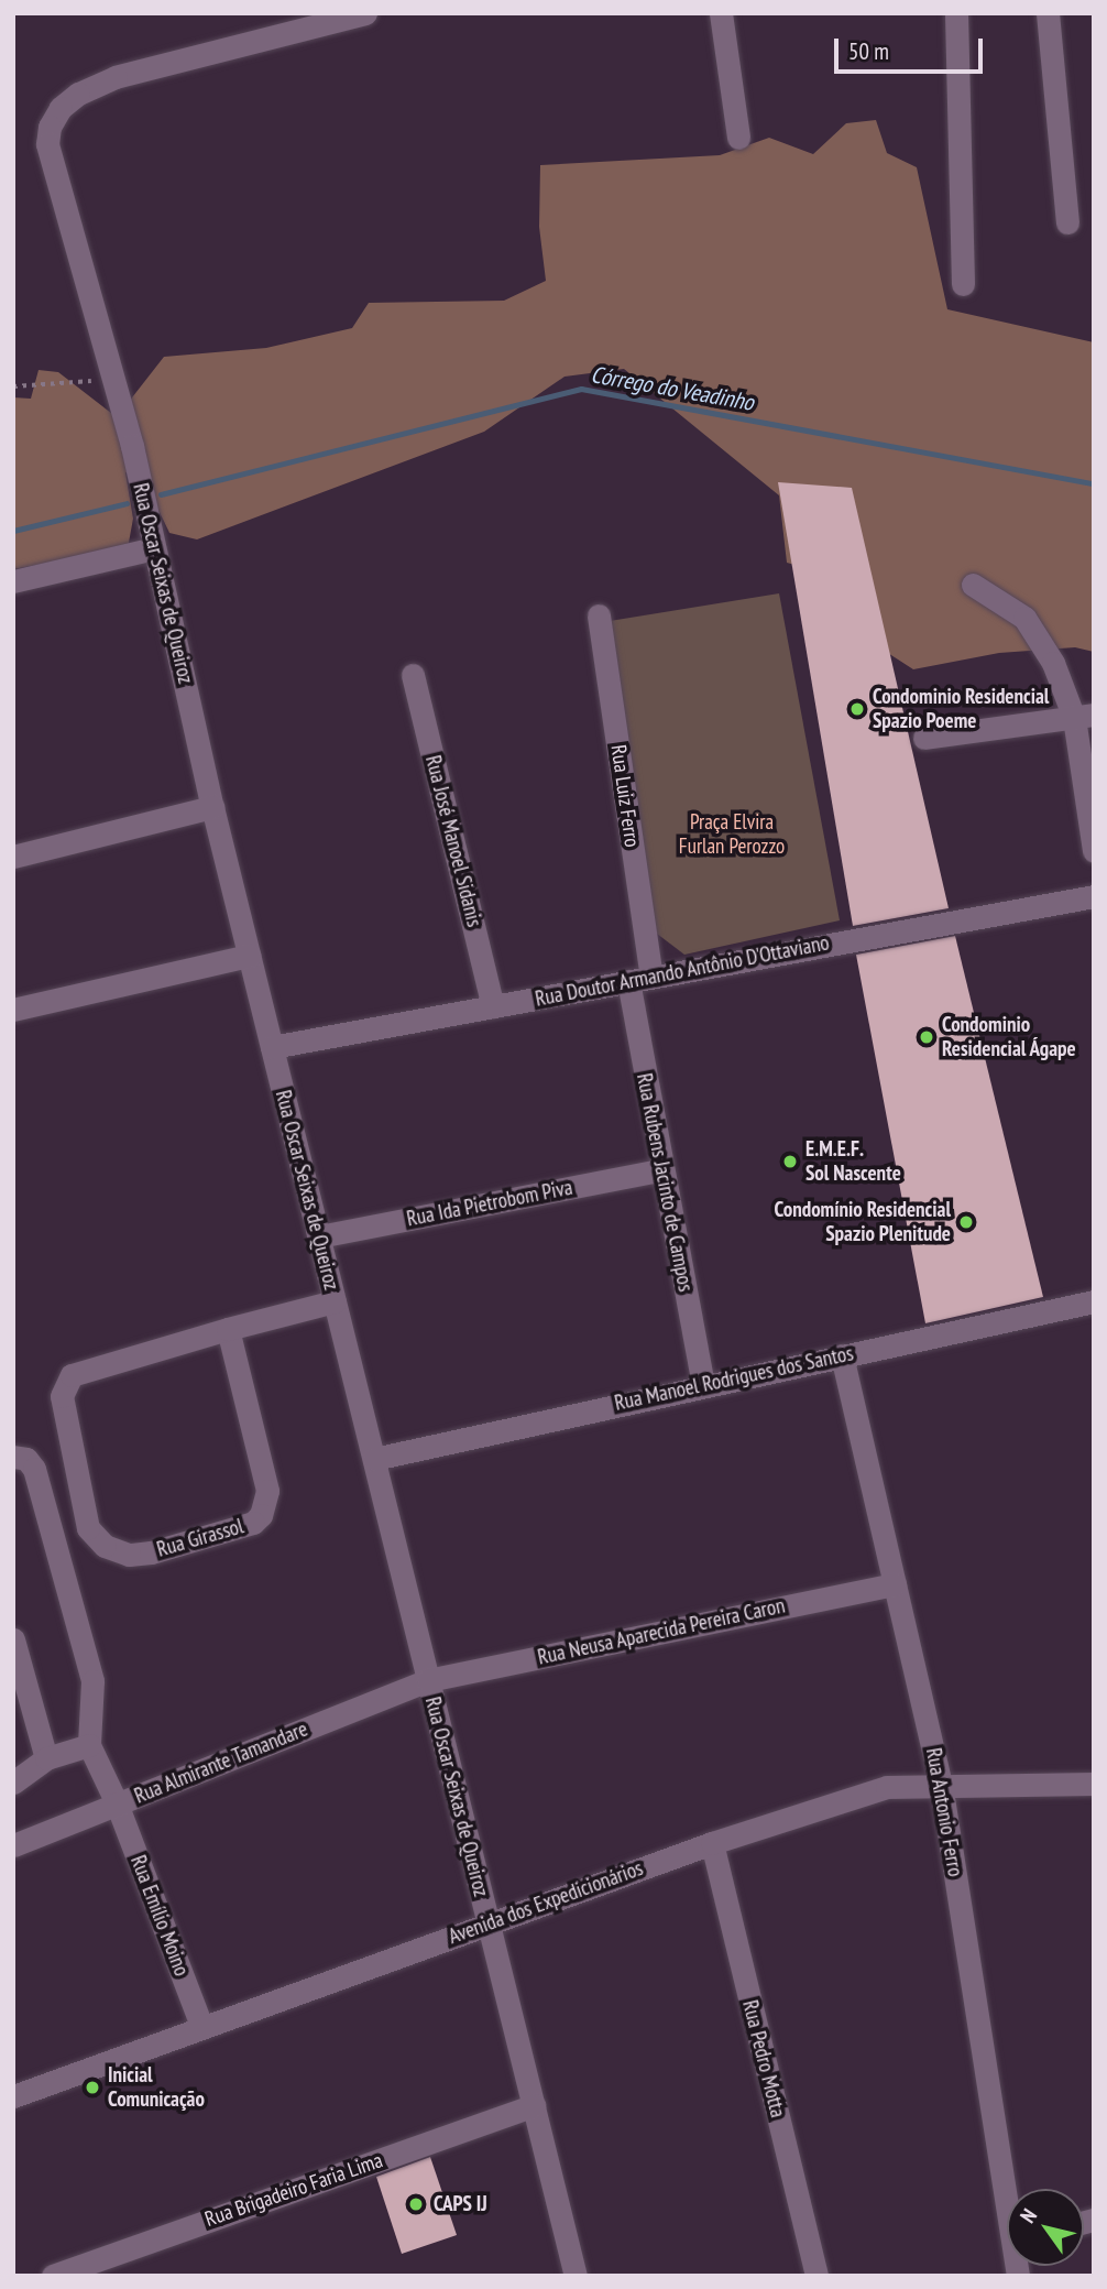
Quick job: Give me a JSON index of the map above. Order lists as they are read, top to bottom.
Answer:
{
  "streets": {
    "street": [
      "Rua Oscar Seixas de Queiroz",
      "Rua Luiz Ferro",
      "Rua José Manoel Sidanis",
      "Rua Doutor Armando Antônio D'Ottaviano",
      "Rua Rubens Jacinto de Campos",
      "Rua Ida Pietrobom Piva",
      "Rua Manoel Rodrigues dos Santos",
      "Rua Girassol",
      "Rua Neusa Aparecida Pereira Caron",
      "Rua Almirante Tamandare",
      "Rua Antonio Ferro",
      "Avenida dos Expedicionários",
      "Rua Emílio Moino",
      "Rua Pedro Motta",
      "Rua Brigadeiro Faria Lima"
    ]
  },
  "crossings": [
    ["Rua Oscar Seixas de Queiroz", "Rua Doutor Armando Antônio D'Ottaviano"],
    ["Rua Oscar Seixas de Queiroz", "Rua Ida Pietrobom Piva"],
    ["Rua Oscar Seixas de Queiroz", "Rua Manoel Rodrigues dos Santos"],
    ["Rua Oscar Seixas de Queiroz", "Rua Girassol"],
    ["Rua Oscar Seixas de Queiroz", "Rua Neusa Aparecida Pereira Caron"],
    ["Rua Oscar Seixas de Queiroz", "Rua Almirante Tamandare"],
    ["Rua Oscar Seixas de Queiroz", "Avenida dos Expedicionários"],
    ["Rua Oscar Seixas de Queiroz", "Rua Brigadeiro Faria Lima"],
    ["Rua Luiz Ferro", "Rua Doutor Armando Antônio D'Ottaviano"],
    ["Rua Luiz Ferro", "Rua Rubens Jacinto de Campos"],
    ["Rua José Manoel Sidanis", "Rua Doutor Armando Antônio D'Ottaviano"],
    ["Rua Doutor Armando Antônio D'Ottaviano", "Rua Rubens Jacinto de Campos"],
    ["Rua Rubens Jacinto de Campos", "Rua Ida Pietrobom Piva"],
    ["Rua Rubens Jacinto de Campos", "Rua Manoel Rodrigues dos Santos"],
    ["Rua Manoel Rodrigues dos Santos", "Rua Antonio Ferro"],
    ["Rua Neusa Aparecida Pereira Caron", "Rua Almirante Tamandare"],
    ["Rua Neusa Aparecida Pereira Caron", "Rua Antonio Ferro"],
    ["Rua Almirante Tamandare", "Rua Emílio Moino"],
    ["Rua Antonio Ferro", "Avenida dos Expedicionários"],
    ["Avenida dos Expedicionários", "Rua Emílio Moino"],
    ["Avenida dos Expedicionários", "Rua Pedro Motta"]
  ],
  "water": ["Córrego do Veadinho"],
  "parks": ["Praça Elvira Furlan Perozzo"],
  "places": [
    "Condominio Residencial Spazio Poeme",
    "Condominio Residencial Ágape",
    "E.M.E.F. Sol Nascente",
    "Condomínio Residencial Spazio Plenitude",
    "Inicial Comunicação",
    "CAPS IJ"
  ],
  "scale_bar": "50 m",
  "north": "top left"
}
